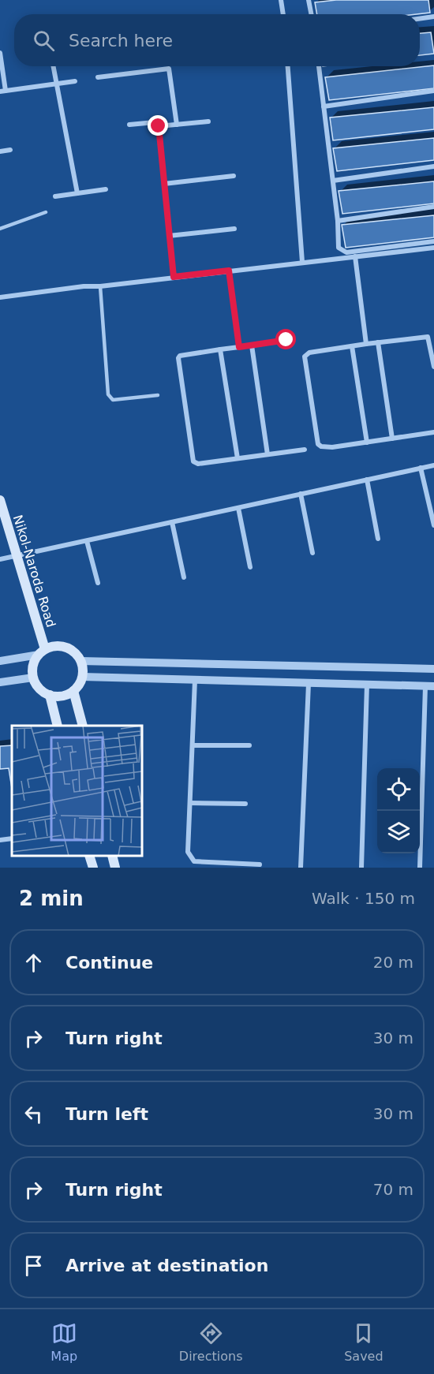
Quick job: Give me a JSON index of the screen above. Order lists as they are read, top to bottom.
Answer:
{
  "streets": {
    "main road": ["Nikol-Naroda Road"]
  },
  "page": {
    "search": "Search here",
    "heading": ["2 min", "Walk · 150 m"],
    "list": [
      ["Continue", "20 m"],
      ["Turn right", "30 m"],
      ["Turn left", "30 m"],
      ["Turn right", "70 m"],
      "Arrive at destination"
    ],
    "nav": ["Map", "Directions", "Saved"]
  }
}
